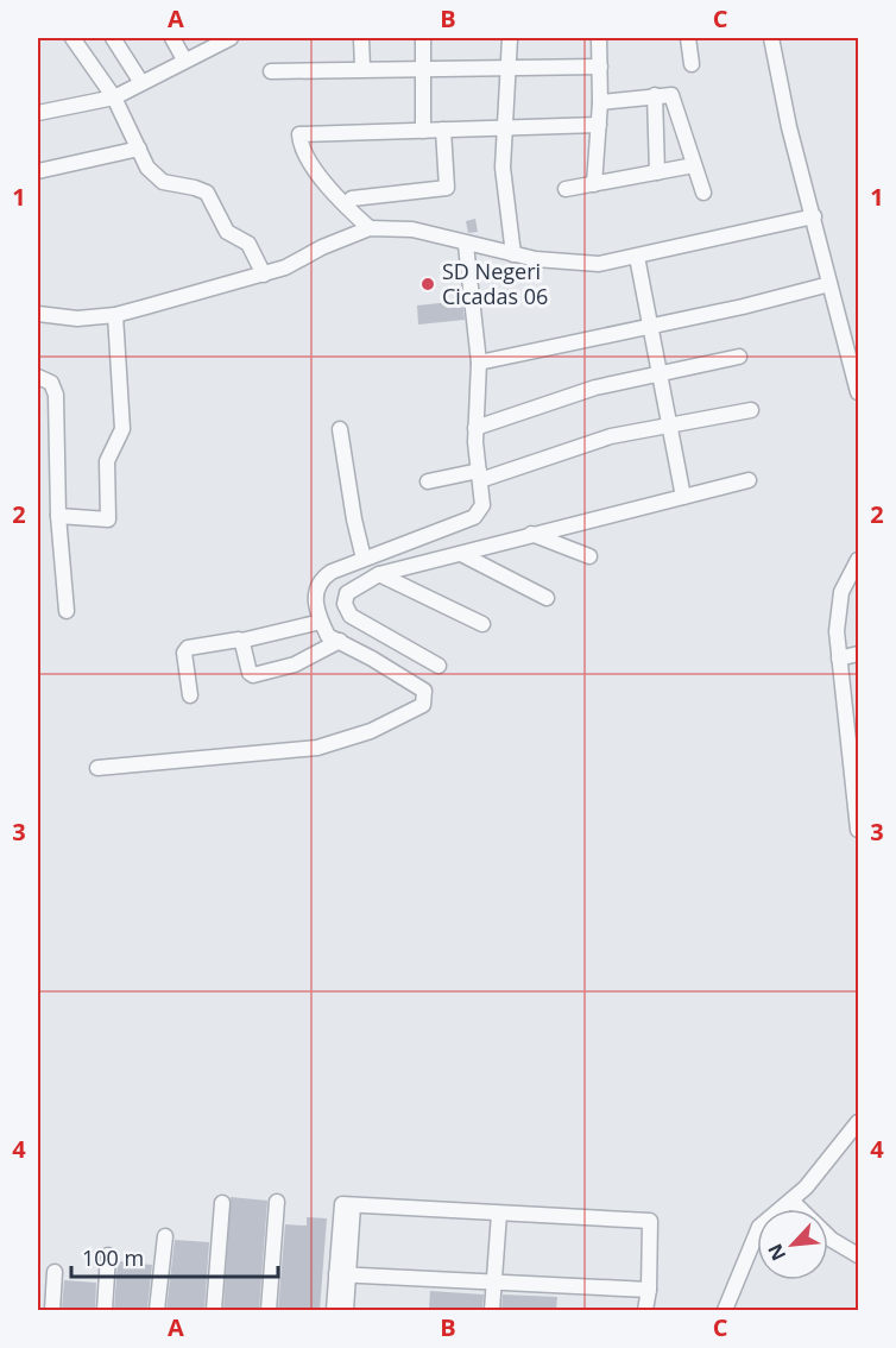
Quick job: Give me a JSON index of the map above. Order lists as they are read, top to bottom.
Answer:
{
  "places": ["SD Negeri Cicadas 06"],
  "scale_bar": "100 m",
  "north": "bottom left",
  "grid": {
    "columns": ["A", "B", "C"],
    "rows": [
      "1",
      "2",
      "3",
      "4"
    ]
  }
}
